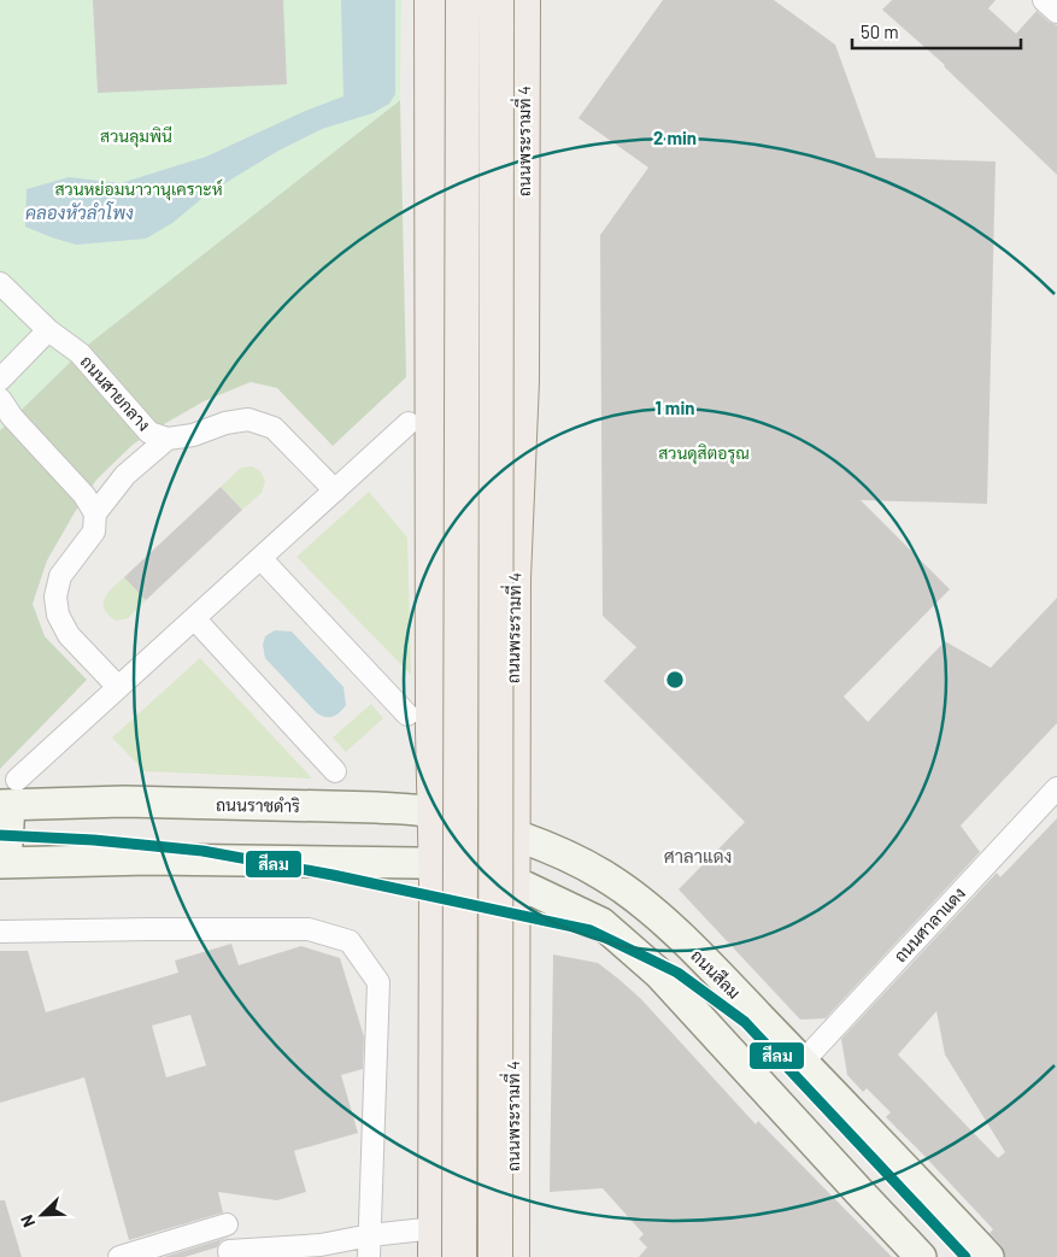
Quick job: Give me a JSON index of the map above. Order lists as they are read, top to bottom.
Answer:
{
  "streets": {
    "main road": ["ถนนพระรามที่ 4", "ถนนราชดำริ", "ถนนสีลม"],
    "street": ["ถนนสายกลาง", "ถนนศาลาแดง"]
  },
  "crossings": [
    ["ถนนพระรามที่ 4", "ถนนราชดำริ"],
    ["ถนนพระรามที่ 4", "ถนนสีลม"],
    ["ถนนราชดำริ", "ถนนสีลม"],
    ["ถนนศาลาแดง", "ถนนสีลม"]
  ],
  "districts": ["ศาลาแดง"],
  "water": ["คลองหัวลำโพง"],
  "parks": ["สวนลุมพินี", "สวนหย่อมนาวานุเคราะห์", "สวนดุสิตอรุณ"],
  "lines": ["transit line สีลม"],
  "scale_bar": "50 m",
  "north": "bottom left",
  "rings": ["2 min", "1 min"]
}
